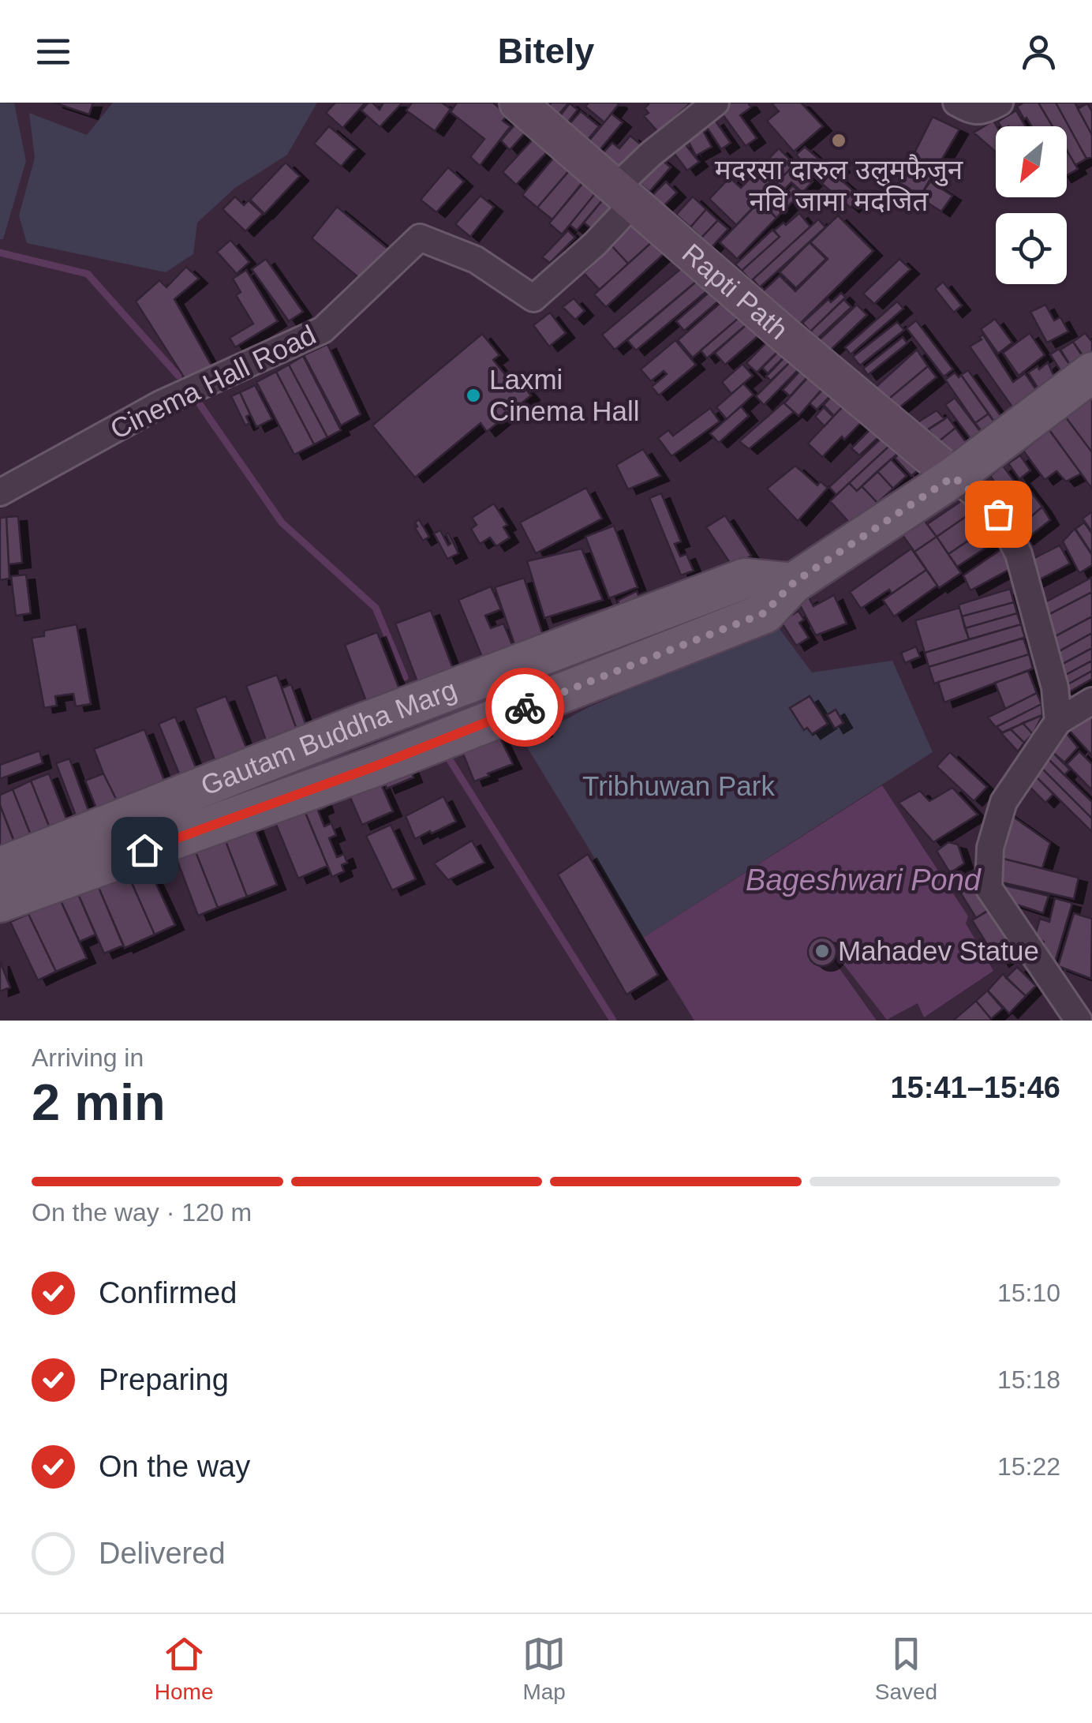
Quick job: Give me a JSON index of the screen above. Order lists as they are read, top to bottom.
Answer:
{
  "streets": {
    "main road": ["Rapti Path", "Gautam Buddha Marg"],
    "street": ["Cinema Hall Road"]
  },
  "crossings": [
    ["Rapti Path", "Cinema Hall Road"]
  ],
  "water": ["Bageshwari Pond"],
  "parks": ["Tribhuwan Park"],
  "places": ["मदरसा दारुल उलुमफैजुन नवि जामा मदजित", "Laxmi Cinema Hall", "Mahadev Statue"],
  "north": "bottom left",
  "page": {
    "header": "Bitely",
    "heading": ["2 min", "Arriving in", "15:41–15:46"],
    "bar": "On the way · 120 m",
    "list": [
      ["Confirmed", "15:10"],
      ["Preparing", "15:18"],
      ["On the way", "15:22"],
      "Delivered"
    ],
    "tabs": ["Home", "Map", "Saved"]
  }
}
